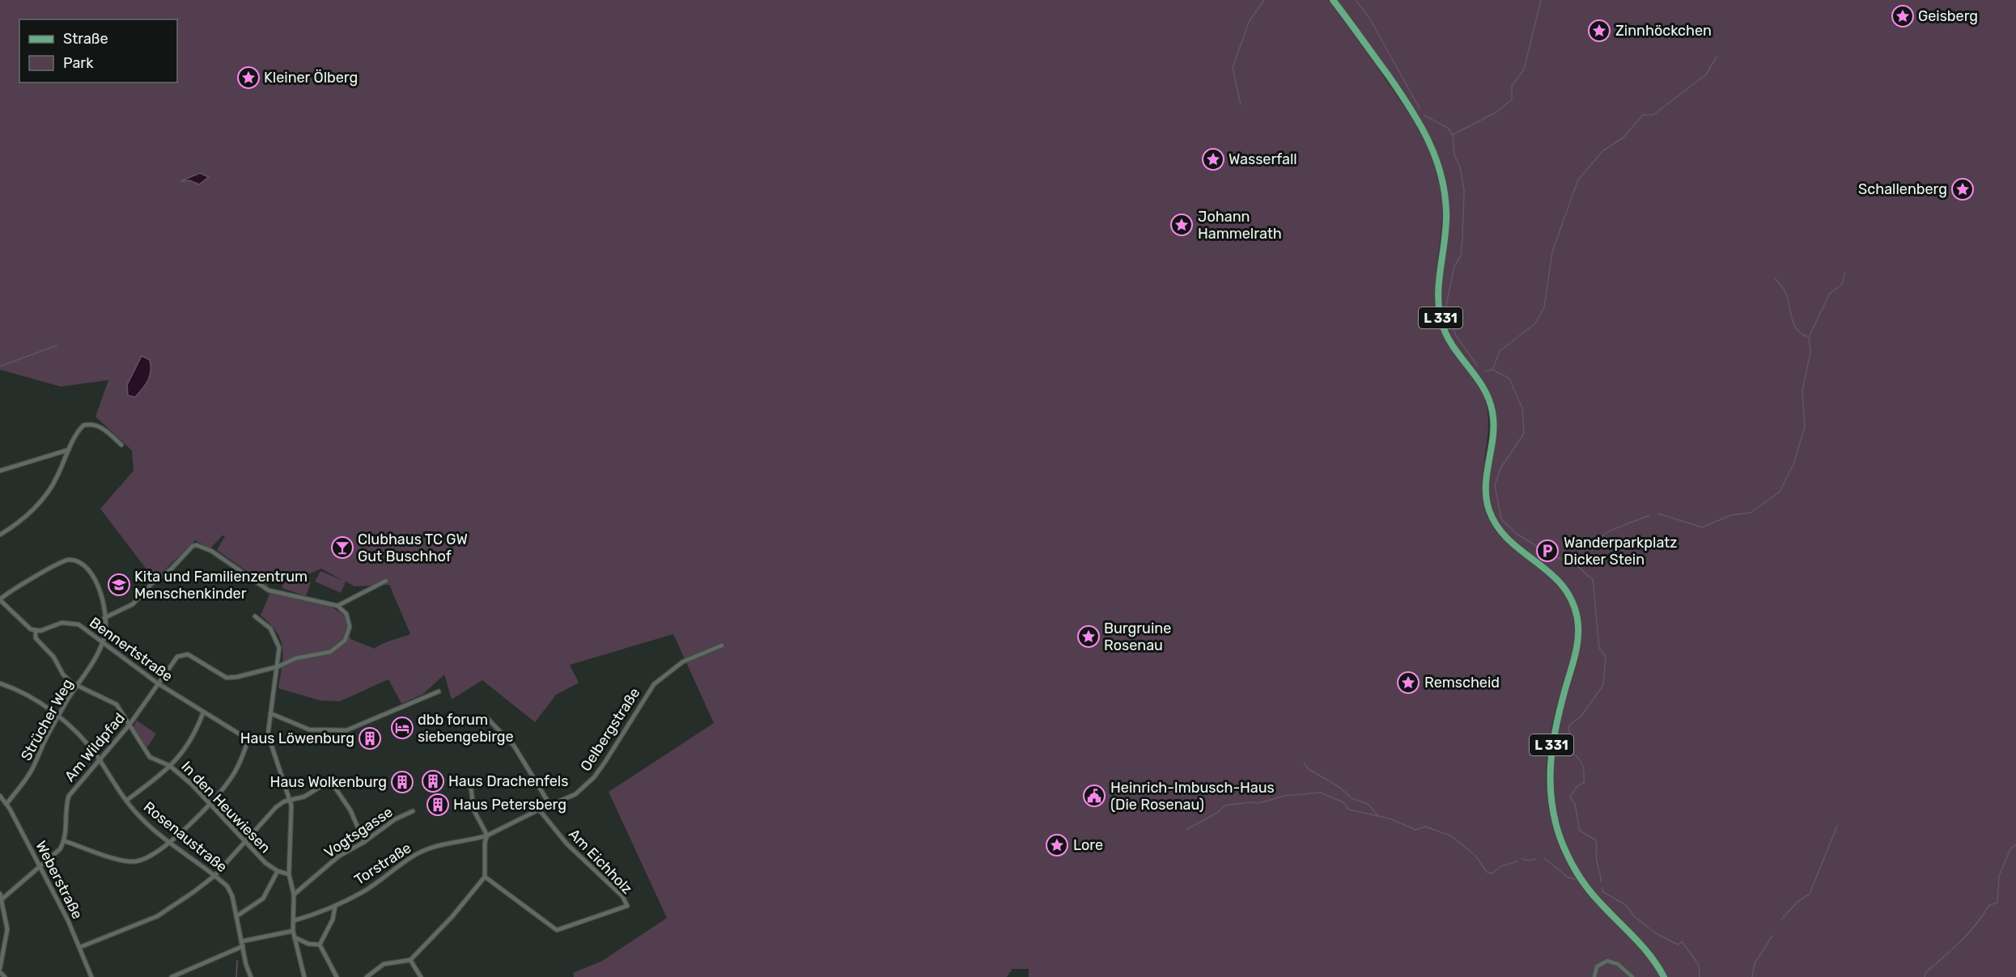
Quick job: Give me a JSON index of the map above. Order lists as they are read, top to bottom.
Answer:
{
  "streets": {
    "main road": ["L 331"],
    "street": [
      "Bennertstraße",
      "Strücher Weg",
      "Oelbergstraße",
      "Am Wildpfad",
      "In den Heuwiesen",
      "Vogtsgasse",
      "Rosenaustraße",
      "Am Eichholz",
      "Torstraße",
      "Weberstraße"
    ]
  },
  "crossings": [
    ["Bennertstraße", "Strücher Weg"],
    ["Bennertstraße", "Am Wildpfad"],
    ["Bennertstraße", "In den Heuwiesen"],
    ["Strücher Weg", "In den Heuwiesen"],
    ["Strücher Weg", "Rosenaustraße"],
    ["Strücher Weg", "Weberstraße"],
    ["Oelbergstraße", "Am Eichholz"],
    ["Oelbergstraße", "Torstraße"],
    ["Am Wildpfad", "In den Heuwiesen"],
    ["Am Wildpfad", "Rosenaustraße"]
  ],
  "places": {
    "place": [
      "Geisberg",
      "Zinnhöckchen",
      "Kleiner Ölberg",
      "Wasserfall",
      "Schallenberg",
      "Johann Hammelrath",
      "Burgruine Rosenau",
      "Remscheid",
      "Lore"
    ],
    "bar": ["Clubhaus TC GW Gut Buschhof"],
    "parking": ["Wanderparkplatz Dicker Stein"],
    "school or university": ["Kita und Familienzentrum Menschenkinder"],
    "hotel": ["dbb forum siebengebirge"],
    "building": [
      "Haus Löwenburg",
      "Haus Drachenfels",
      "Haus Wolkenburg",
      "Haus Petersberg"
    ],
    "public building": ["Heinrich-Imbusch-Haus (Die Rosenau)"]
  },
  "legend": ["Straße", "Park"]
}
